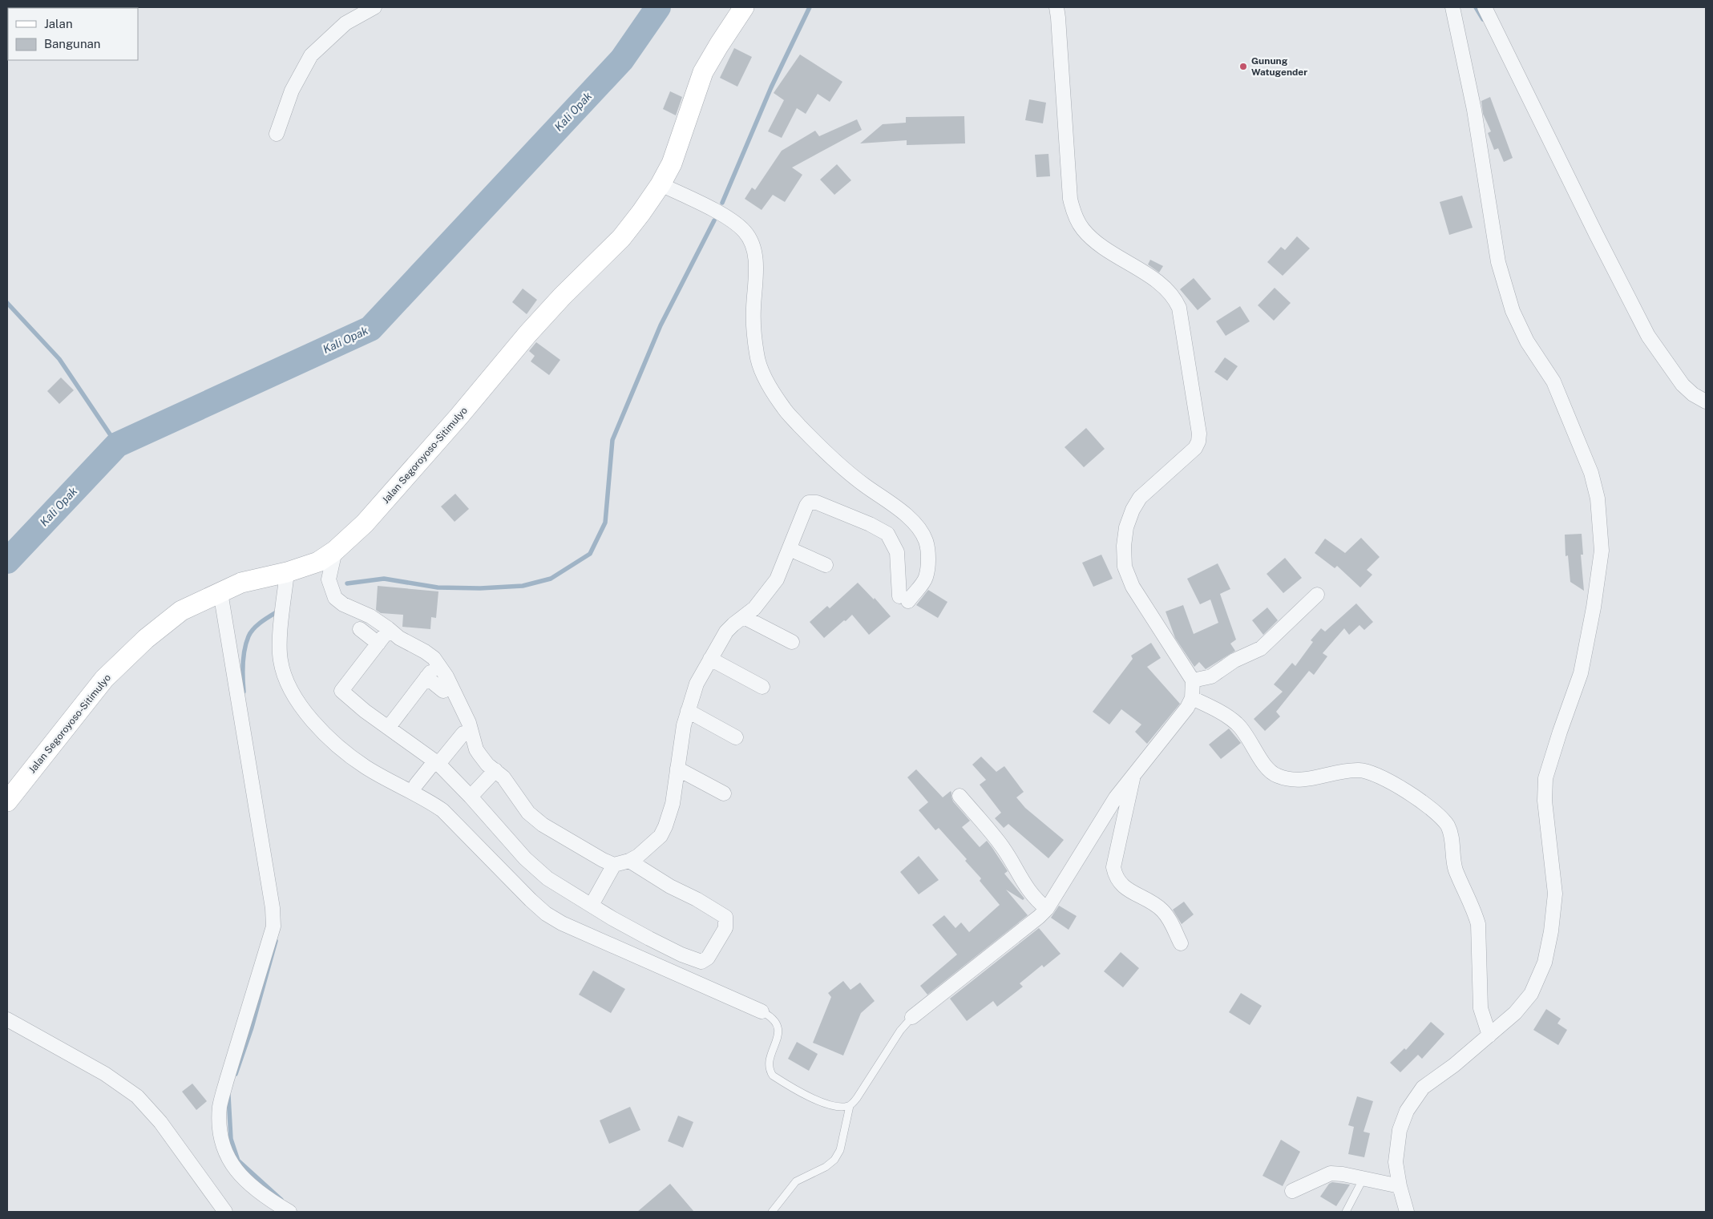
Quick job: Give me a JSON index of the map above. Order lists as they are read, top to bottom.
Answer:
{
  "streets": {
    "main road": ["Jalan Segoroyoso-Sitimulyo"]
  },
  "water": ["Kali Opak"],
  "places": ["Gunung Watugender"],
  "legend": ["Jalan", "Bangunan"]
}
